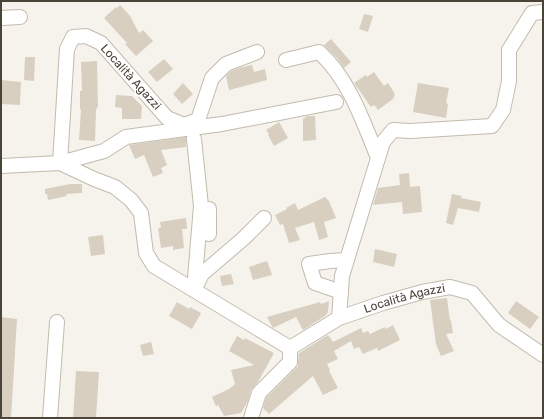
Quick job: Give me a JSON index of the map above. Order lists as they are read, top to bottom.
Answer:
{
  "streets": {
    "street": ["Località Agazzi"]
  }
}
